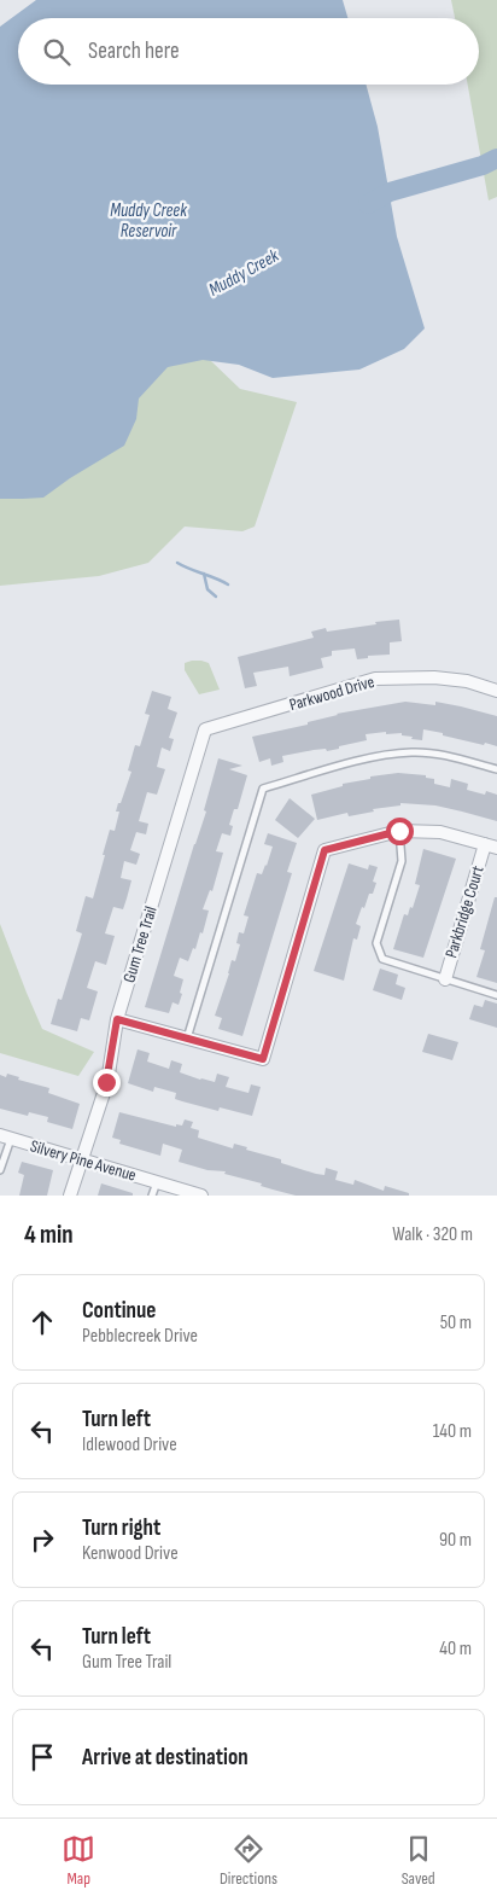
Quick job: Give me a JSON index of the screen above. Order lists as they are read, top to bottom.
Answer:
{
  "streets": {
    "street": [
      "Parkwood Drive",
      "Parkbridge Court",
      "Gum Tree Trail",
      "Silvery Pine Avenue"
    ]
  },
  "crossings": [
    ["Parkwood Drive", "Gum Tree Trail"],
    ["Gum Tree Trail", "Silvery Pine Avenue"]
  ],
  "water": ["Muddy Creek Reservoir", "Muddy Creek"],
  "page": {
    "search": "Search here",
    "heading": ["4 min", "Walk · 320 m"],
    "list": [
      ["Continue", "Pebblecreek Drive", "50 m"],
      ["Turn left", "Idlewood Drive", "140 m"],
      ["Turn right", "Kenwood Drive", "90 m"],
      ["Turn left", "Gum Tree Trail", "40 m"],
      "Arrive at destination"
    ],
    "nav": ["Map", "Directions", "Saved"]
  }
}
